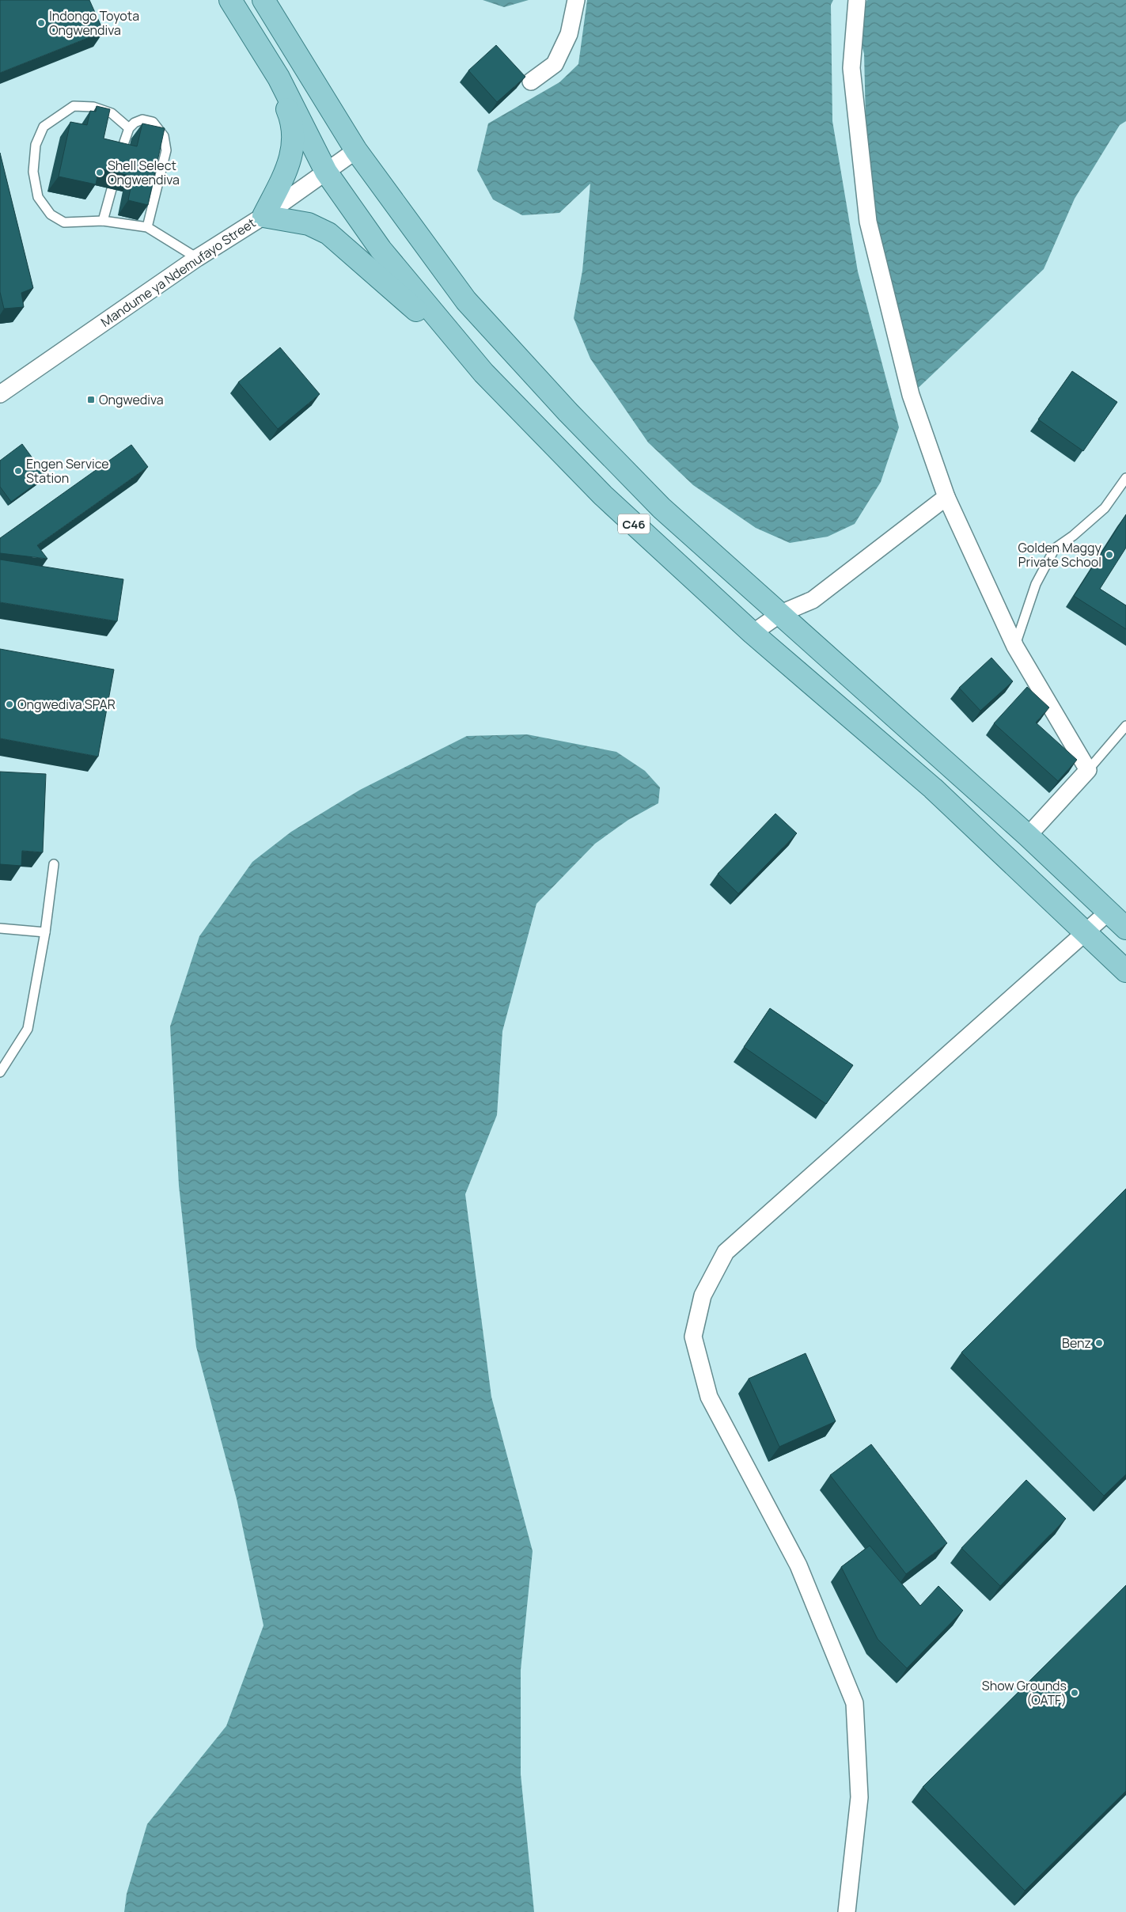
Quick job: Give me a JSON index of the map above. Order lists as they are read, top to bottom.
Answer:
{
  "streets": {
    "main road": ["C46"],
    "street": ["Mandume ya Ndemufayo Street"]
  },
  "crossings": [
    ["Mandume ya Ndemufayo Street", "C46"]
  ],
  "places": {
    "other": [
      "Indongo Toyota Ongwendiva",
      "Shell Select Ongwendiva",
      "Engen Service Station",
      "Golden Maggy Private School",
      "Ongwediva SPAR",
      "Benz",
      "Show Grounds (OATF)"
    ],
    "transit": ["Ongwediva"]
  }
}
